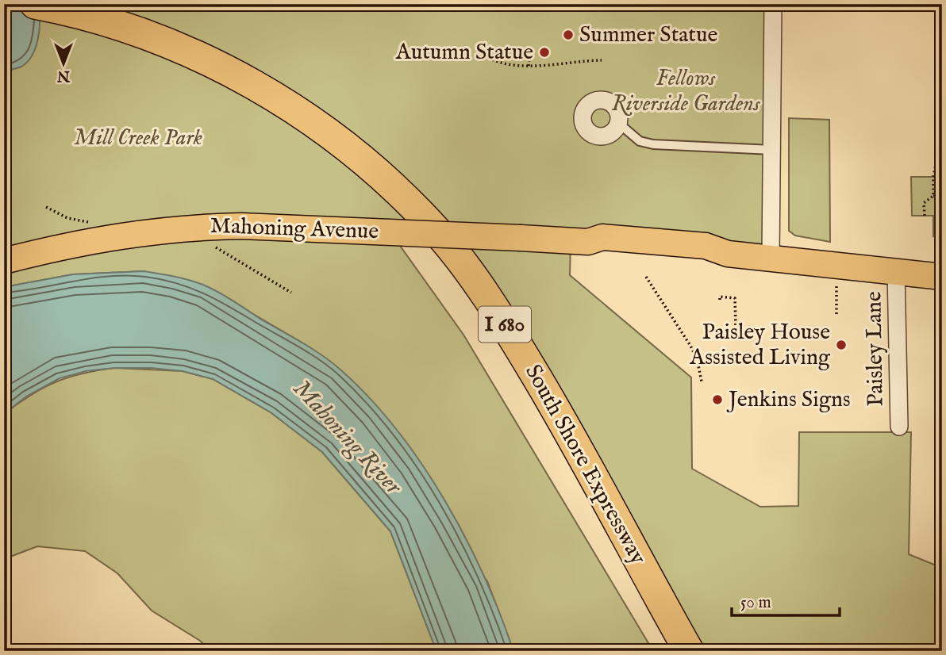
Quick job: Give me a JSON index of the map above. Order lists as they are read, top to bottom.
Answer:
{
  "streets": {
    "highway": ["I 680", "South Shore Expressway"],
    "main road": ["Mahoning Avenue"],
    "street": ["Paisley Lane"]
  },
  "crossings": [
    ["Mahoning Avenue", "Paisley Lane"]
  ],
  "water": ["Mahoning River"],
  "parks": ["Fellows Riverside Gardens", "Mill Creek Park"],
  "places": [
    "Summer Statue",
    "Autumn Statue",
    "Paisley House Assisted Living",
    "Jenkins Signs"
  ],
  "scale_bar": "50 m",
  "north": "bottom"
}
